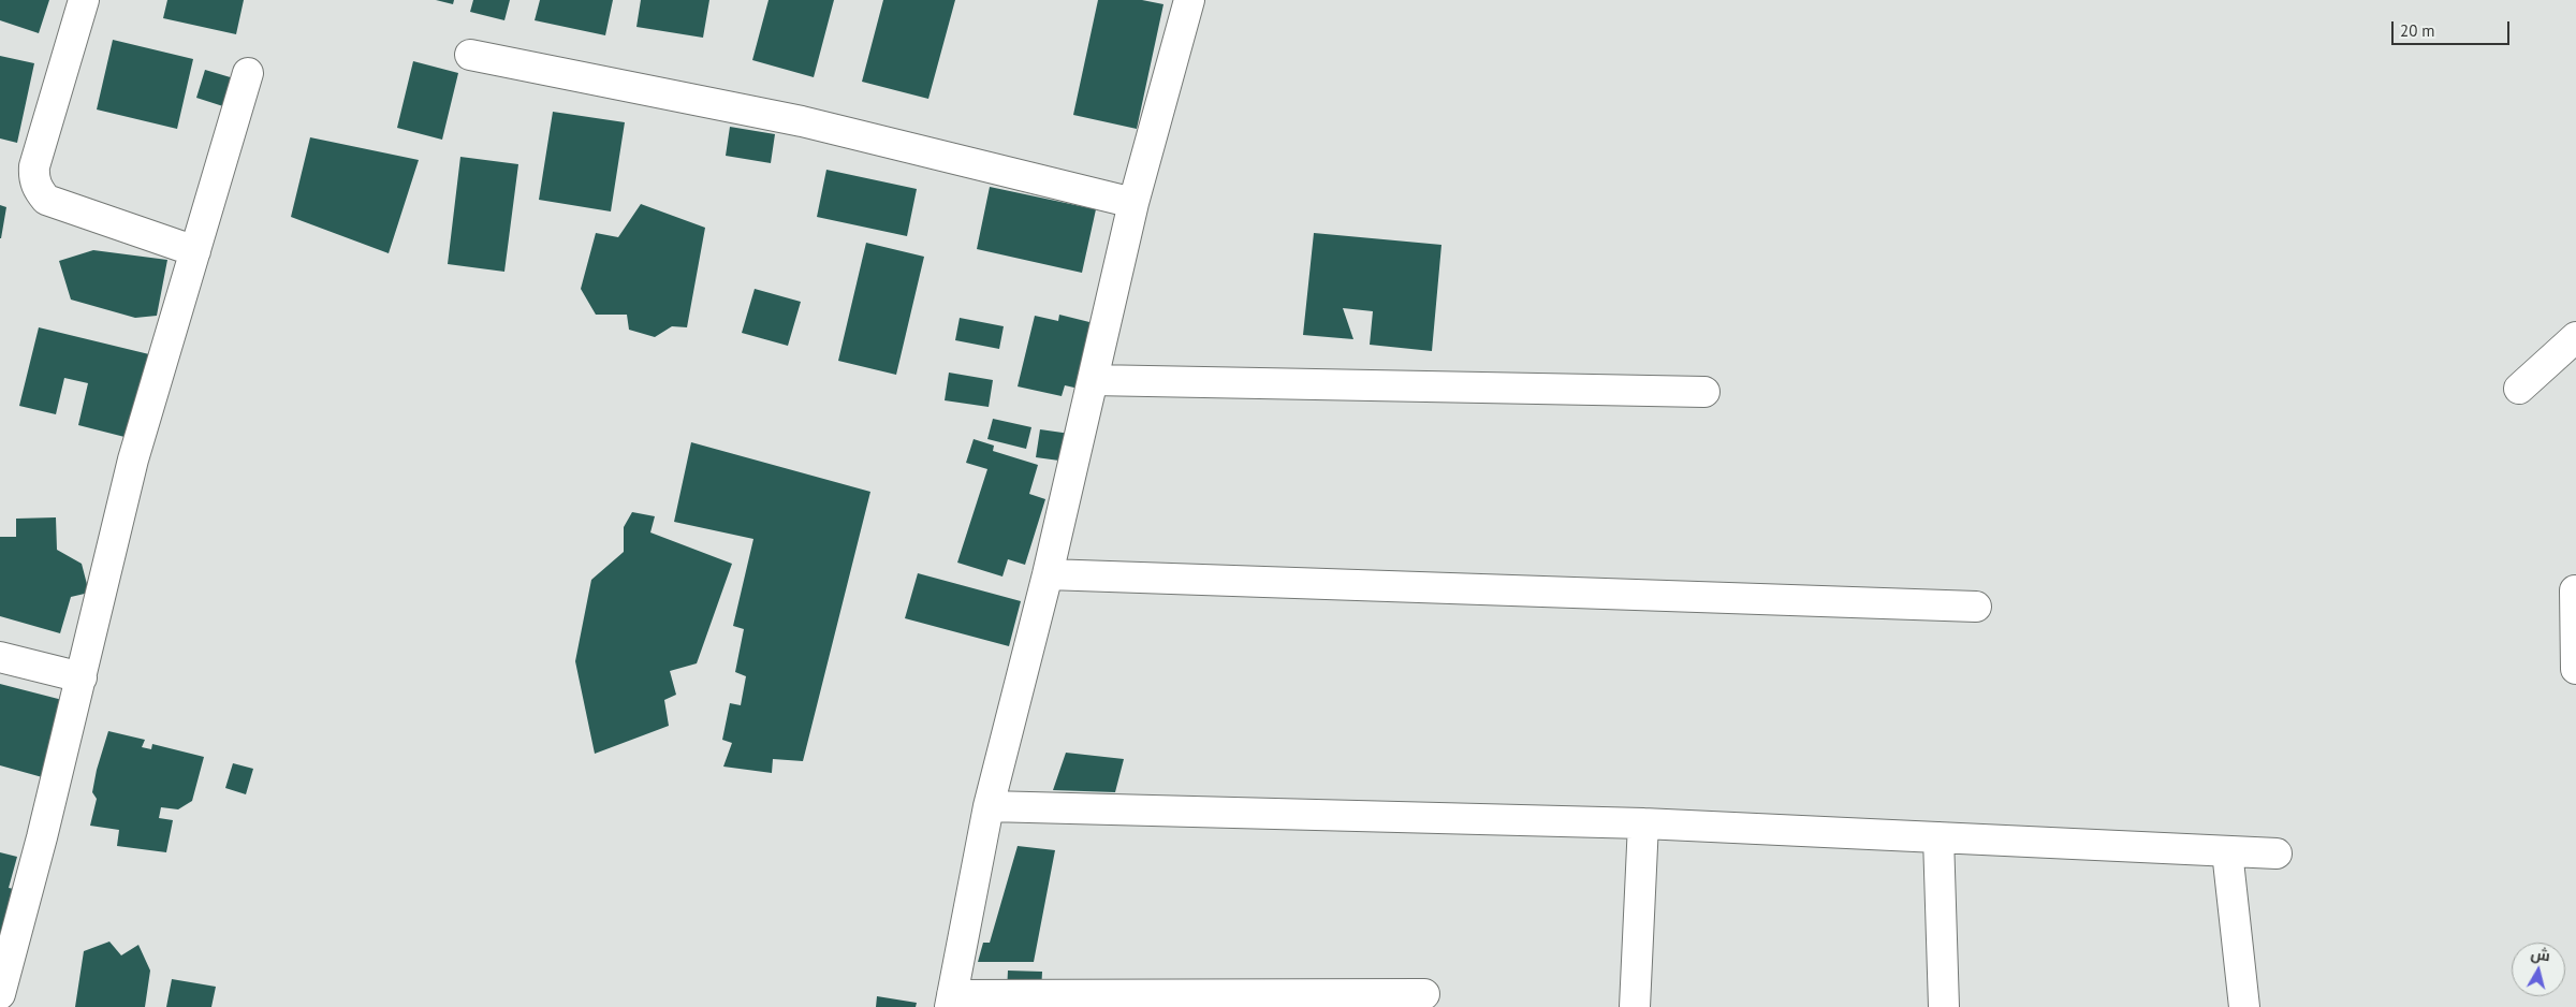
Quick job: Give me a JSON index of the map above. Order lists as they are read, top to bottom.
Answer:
{
  "scale_bar": "20 m",
  "north": "top"
}
